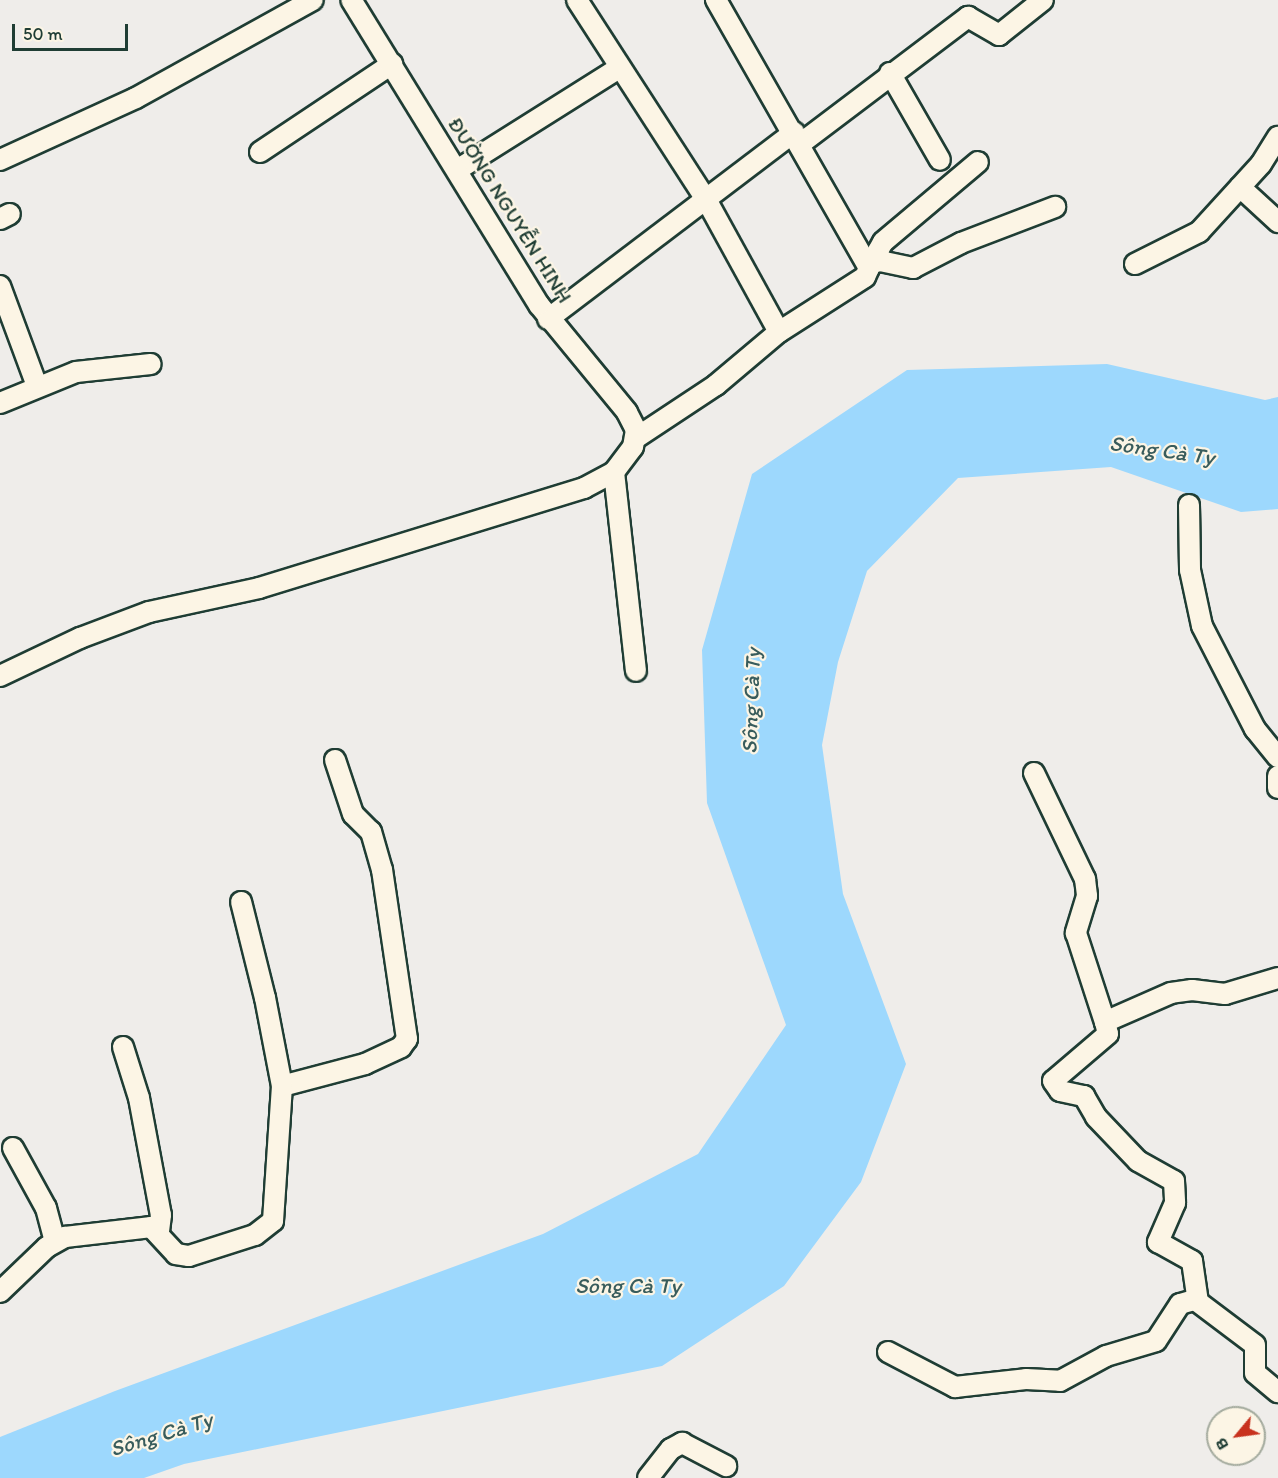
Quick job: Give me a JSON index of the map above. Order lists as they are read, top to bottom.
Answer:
{
  "streets": {
    "street": ["ĐƯỜNG NGUYỄN HINH"]
  },
  "water": ["Sông Cà Ty"],
  "scale_bar": "50 m",
  "north": "bottom left"
}
